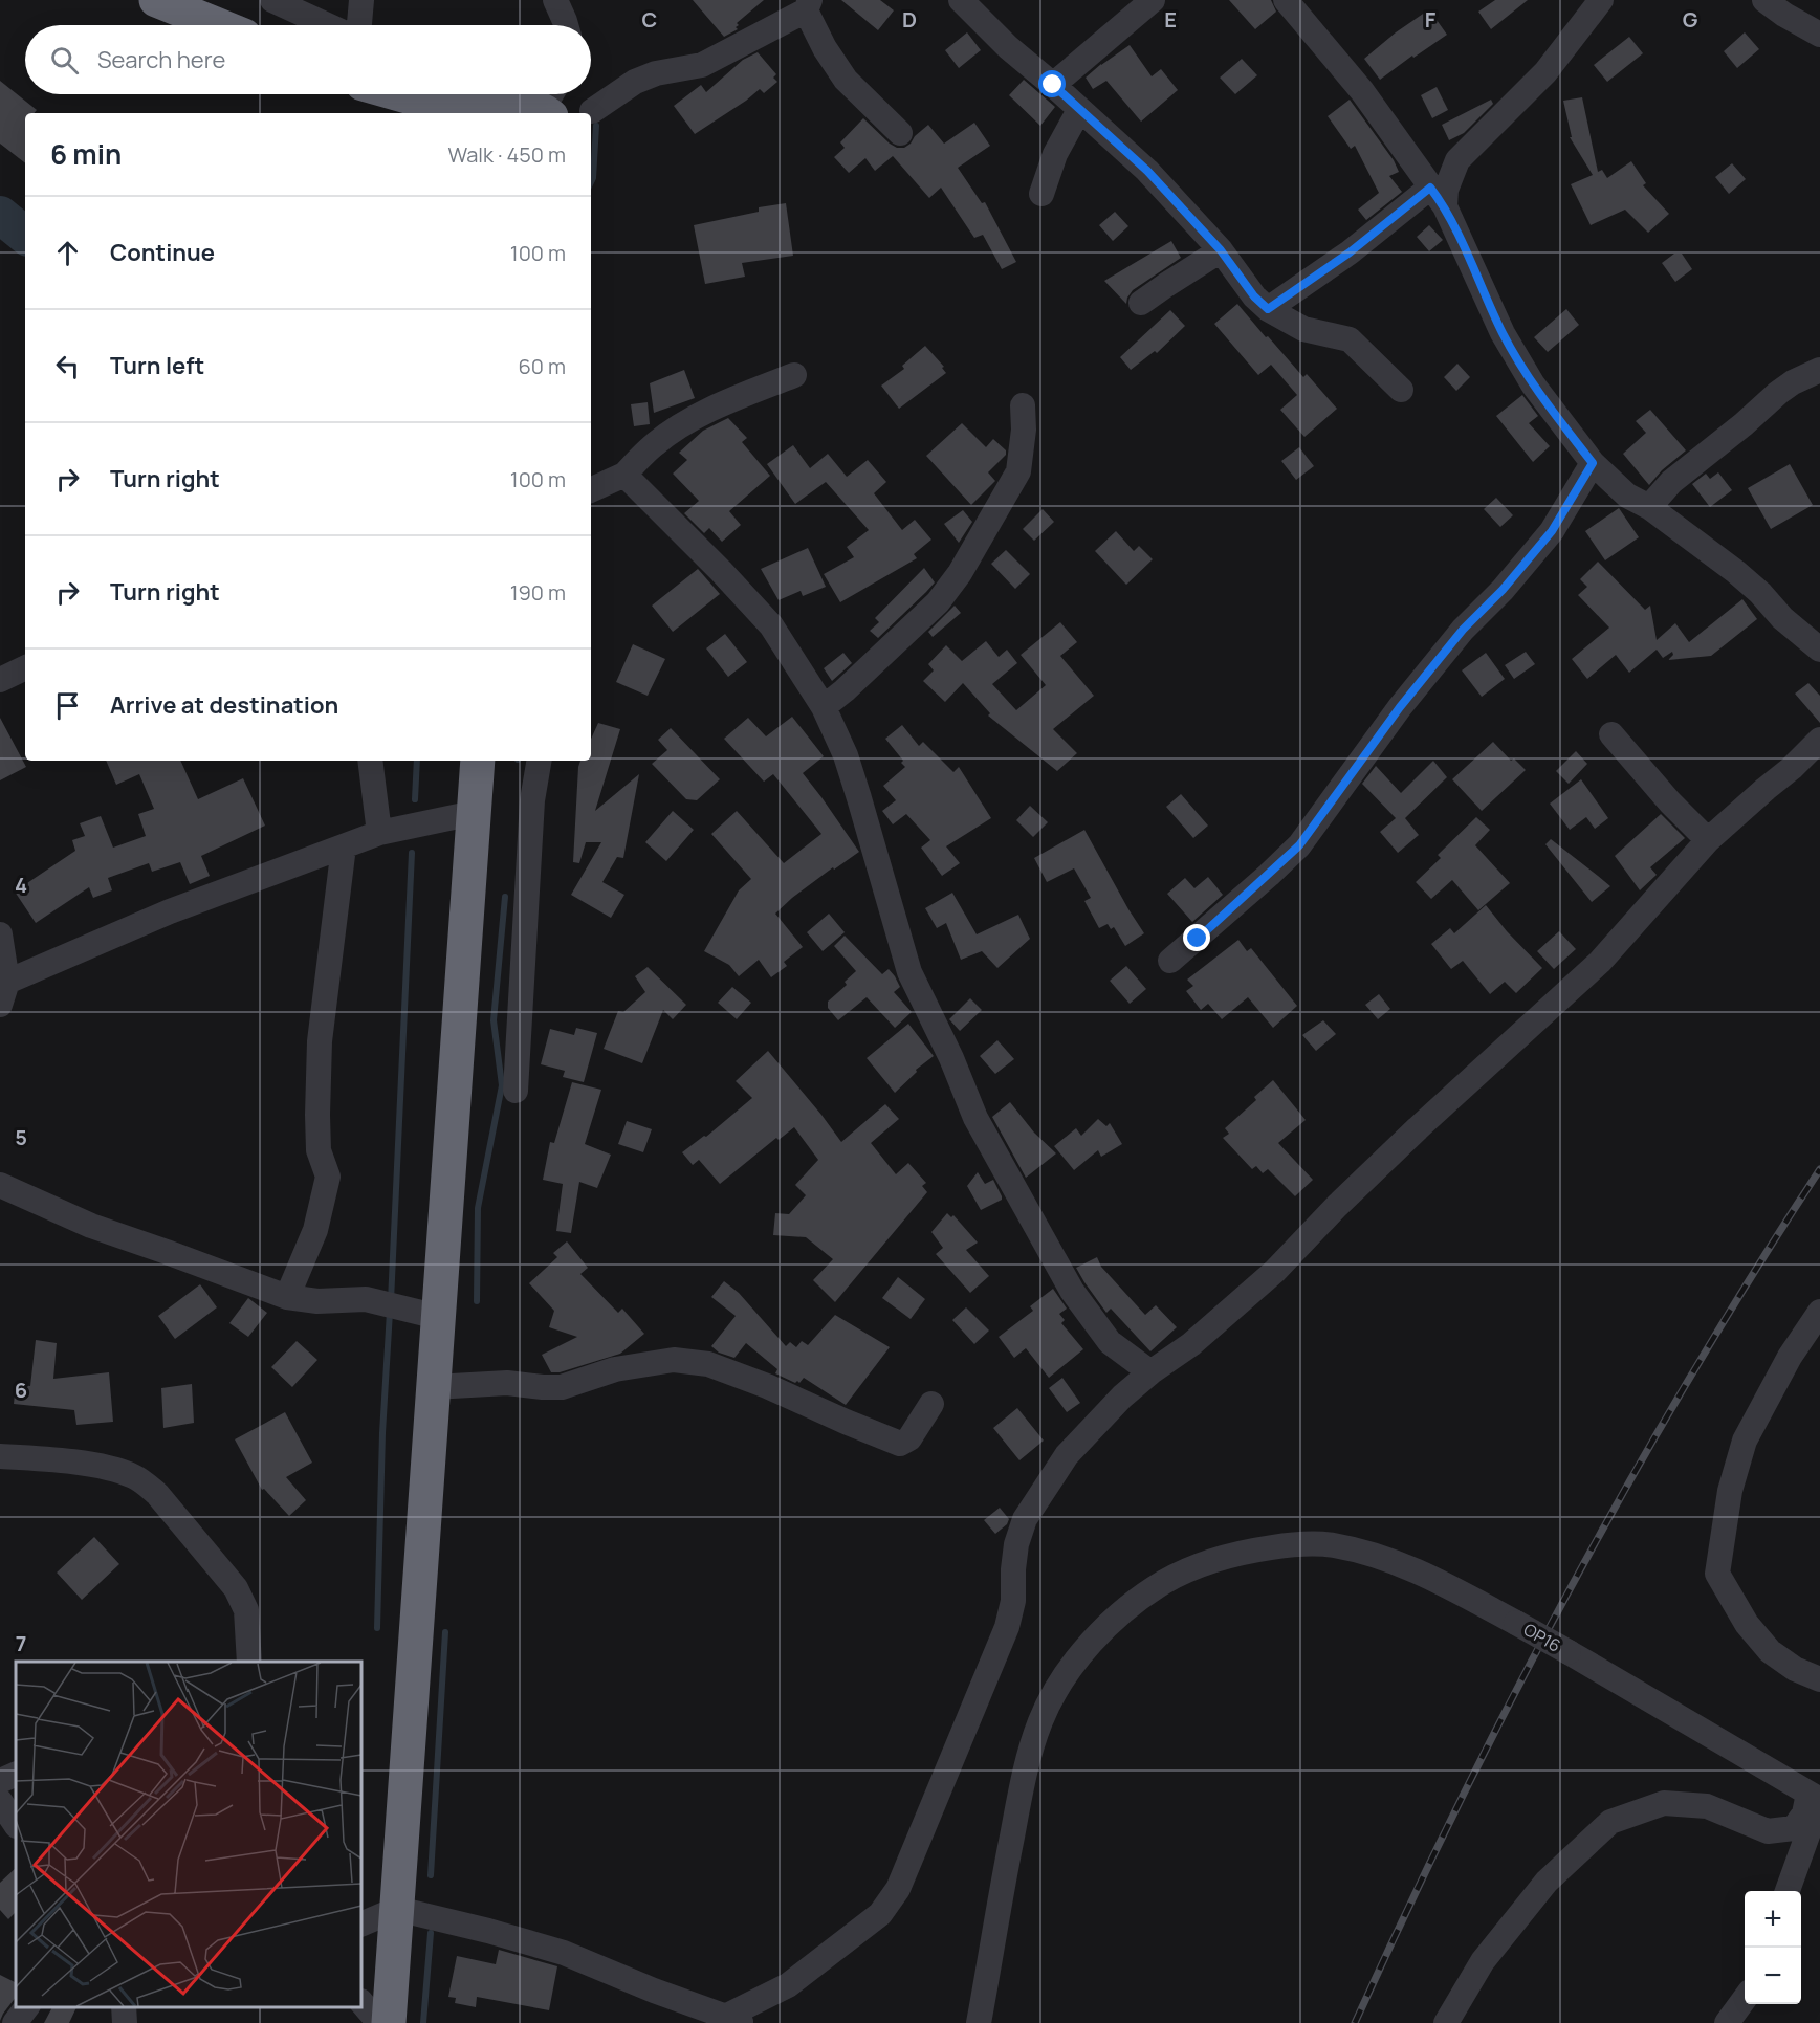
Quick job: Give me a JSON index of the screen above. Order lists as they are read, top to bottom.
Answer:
{
  "streets": {
    "street": ["OP16"]
  },
  "page": {
    "search": "Search here",
    "heading": ["6 min", "Walk · 450 m"],
    "list": [
      ["Continue", "100 m"],
      ["Turn left", "60 m"],
      ["Turn right", "100 m"],
      ["Turn right", "190 m"],
      "Arrive at destination"
    ],
    "map_buttons": ["+", "−"]
  },
  "grid": {
    "columns": [
      "C",
      "D",
      "E",
      "F",
      "G"
    ],
    "rows": [
      "4",
      "5",
      "6",
      "7"
    ]
  }
}
